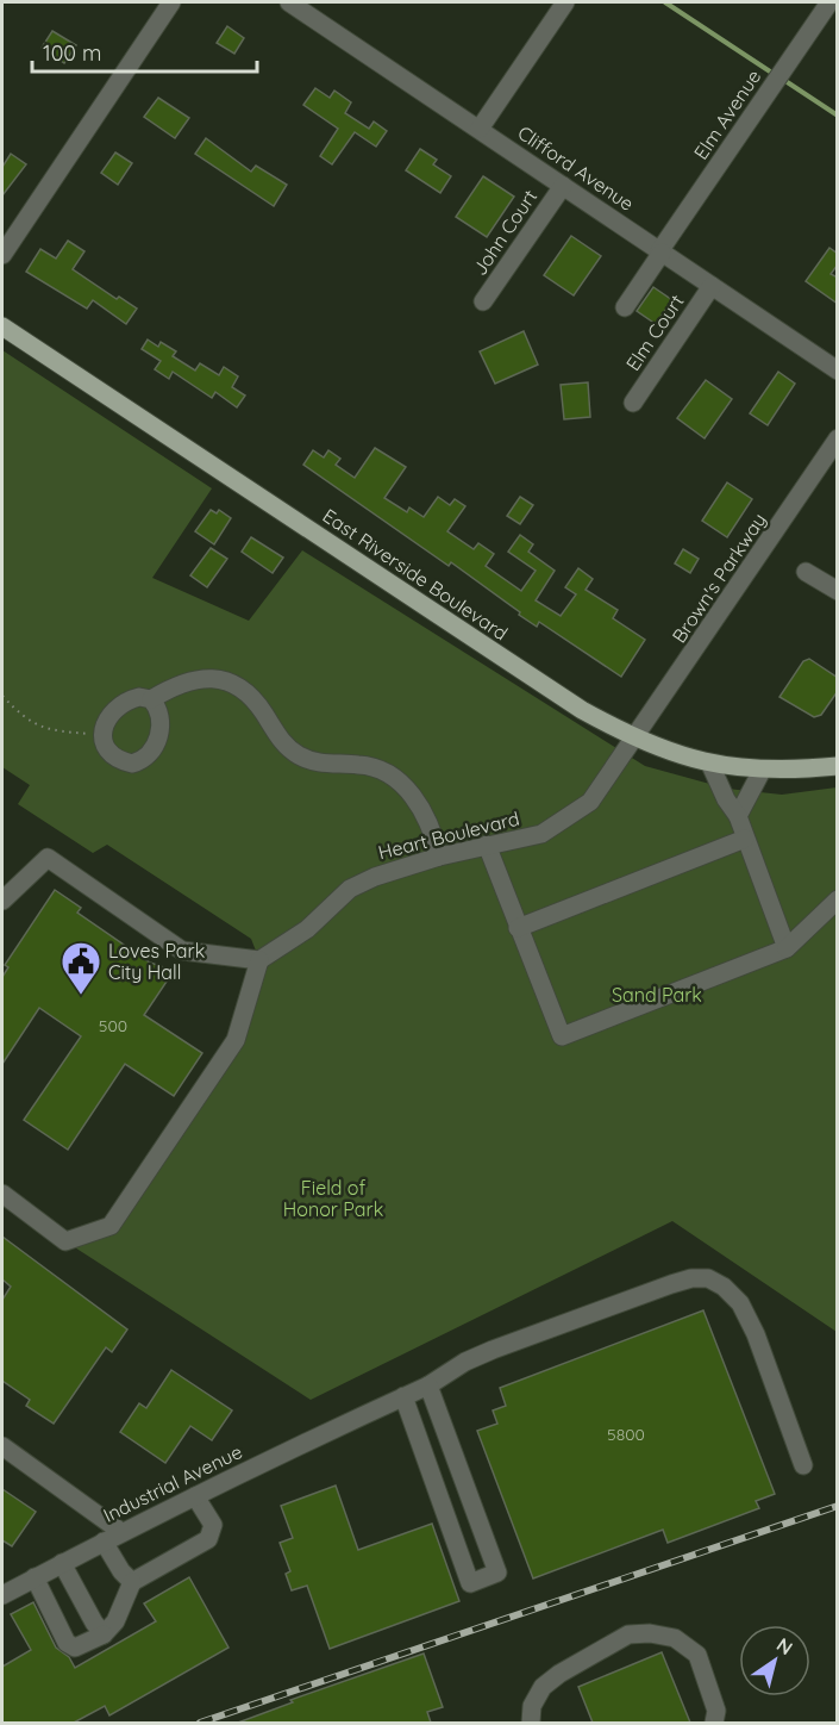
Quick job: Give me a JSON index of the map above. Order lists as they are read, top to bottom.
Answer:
{
  "streets": {
    "main road": ["East Riverside Boulevard"],
    "street": [
      "Elm Avenue",
      "Clifford Avenue",
      "John Court",
      "Elm Court",
      "Brown's Parkway",
      "Heart Boulevard",
      "Industrial Avenue"
    ]
  },
  "crossings": [
    ["Elm Avenue", "Clifford Avenue"],
    ["Clifford Avenue", "John Court"],
    ["Clifford Avenue", "Elm Court"],
    ["East Riverside Boulevard", "Brown's Parkway"],
    ["East Riverside Boulevard", "Heart Boulevard"],
    ["Brown's Parkway", "Heart Boulevard"]
  ],
  "parks": ["Sand Park", "Field of Honor Park"],
  "places": {
    "public building": ["Loves Park City Hall"]
  },
  "house_numbers": ["500", "5800"],
  "scale_bar": "100 m",
  "north": "top right"
}
